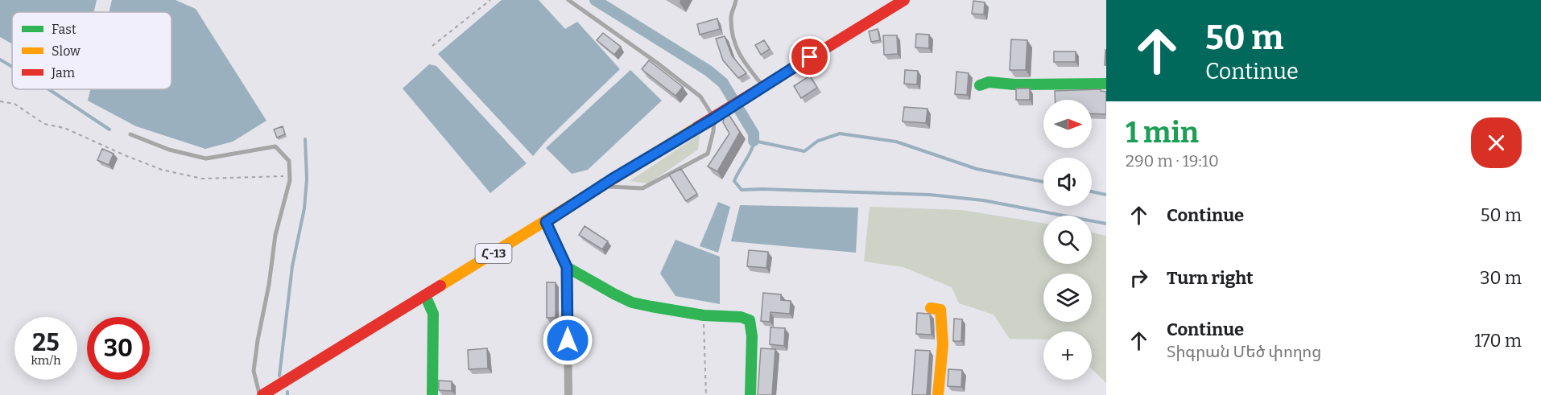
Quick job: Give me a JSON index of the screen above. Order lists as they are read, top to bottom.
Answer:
{
  "streets": {
    "main road": ["Հ-13"]
  },
  "legend": ["Fast", "Slow", "Jam"],
  "north": "right",
  "page": {
    "turn": ["50 m", "Continue"],
    "map_buttons": "+",
    "heading": ["1 min", "290 m · 19:10"],
    "list": [
      {
        "name": "Continue",
        "value": "50 m"
      },
      {
        "name": "Turn right",
        "value": "30 m"
      },
      {
        "name": "Continue",
        "note": "Տիգրան Մեծ փողոց",
        "value": "170 m"
      }
    ],
    "speed": "25 km/h",
    "limit": "30"
  }
}
